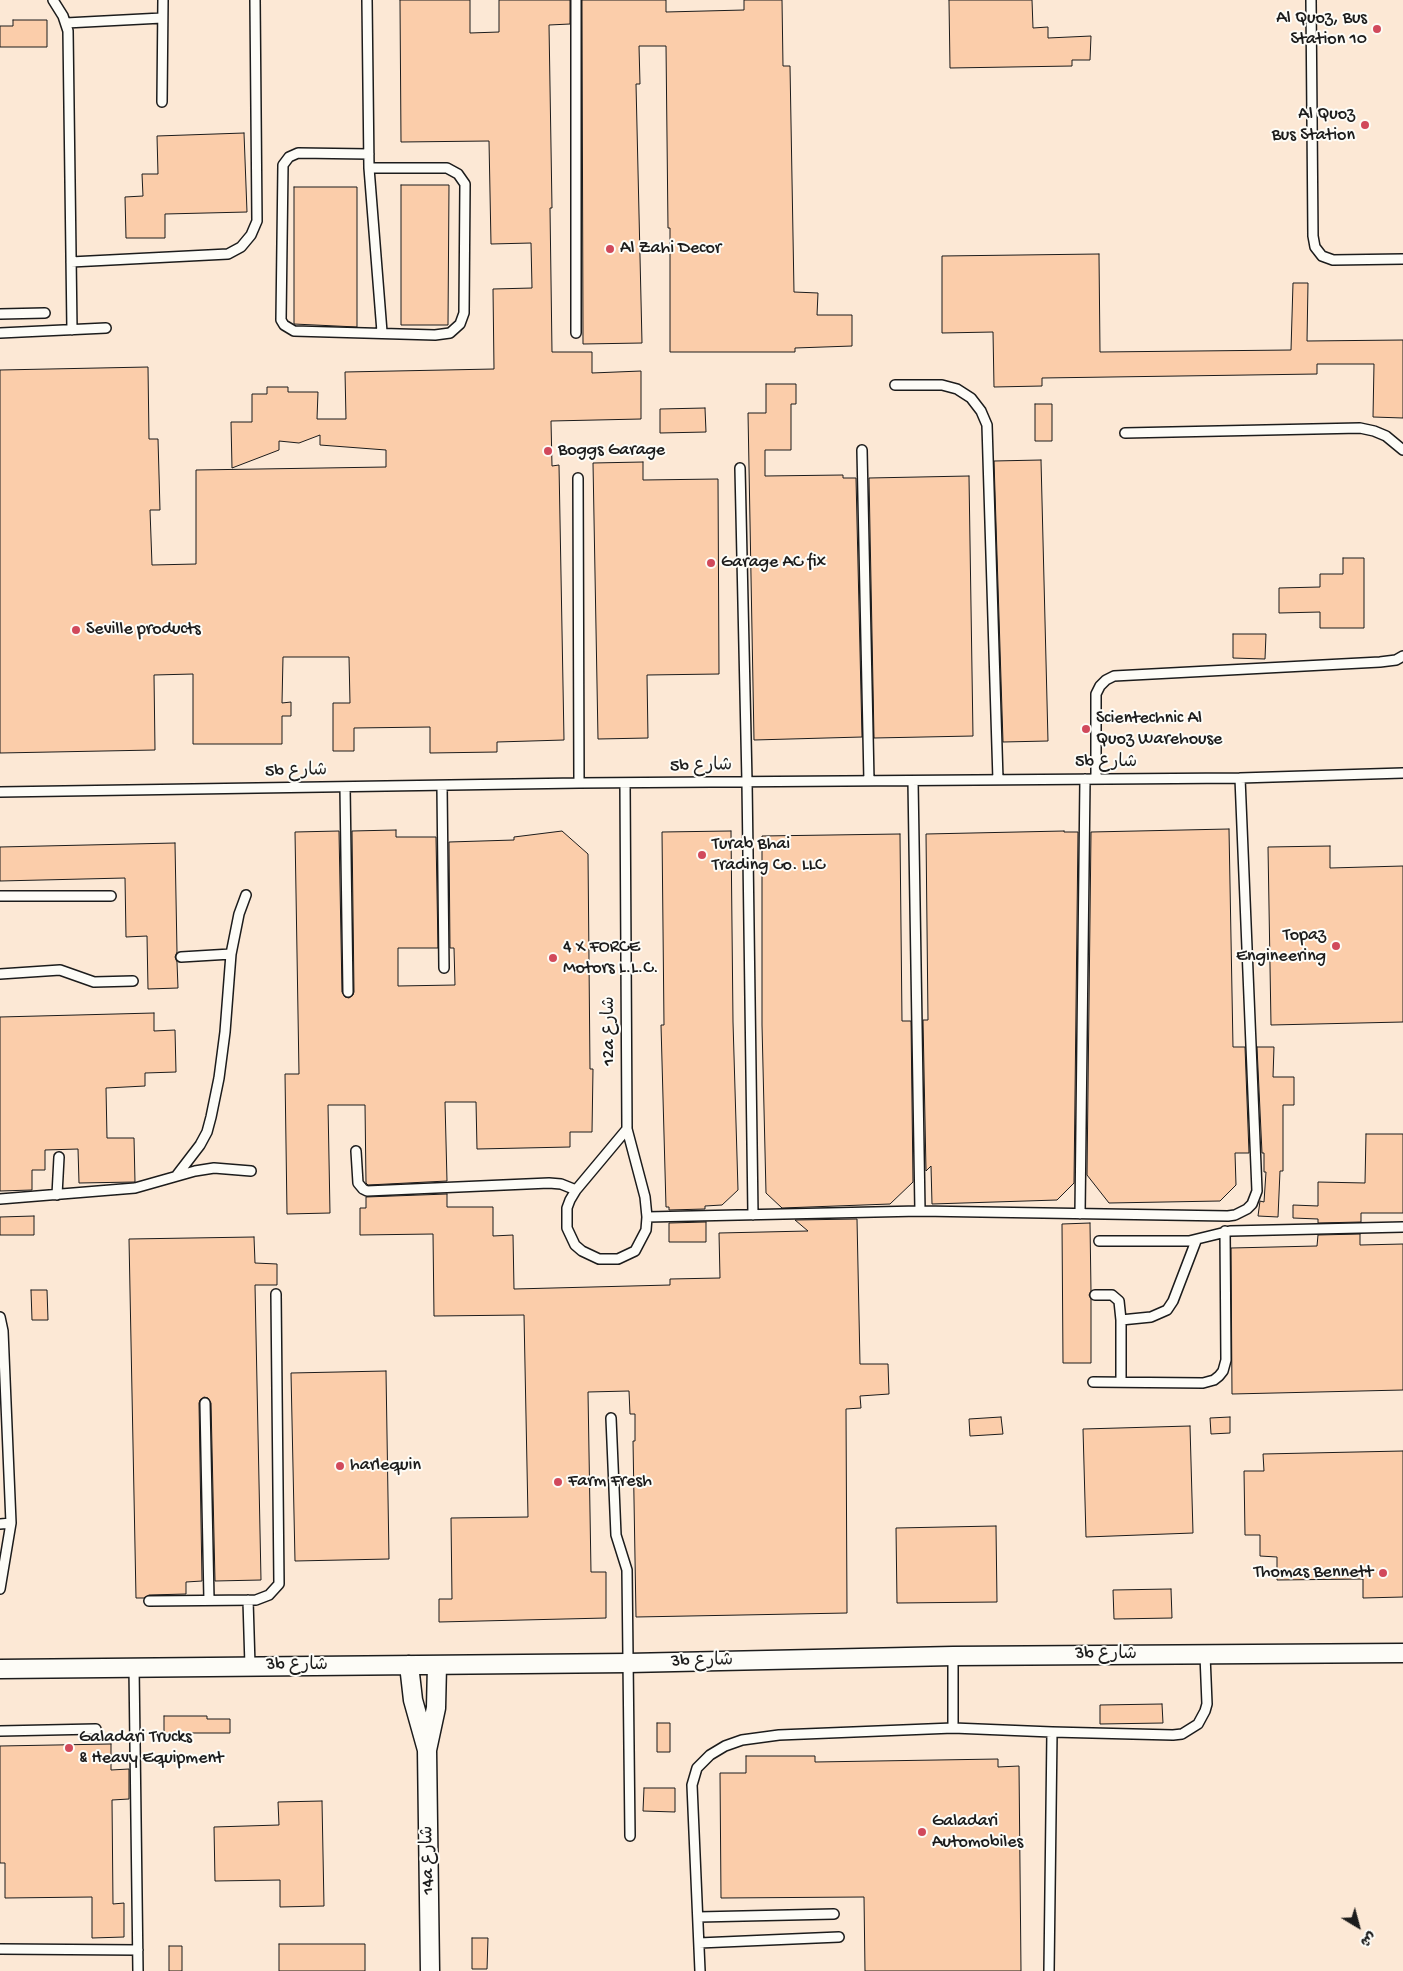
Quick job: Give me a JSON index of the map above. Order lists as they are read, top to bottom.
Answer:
{
  "streets": {
    "street": ["3b شارع", "14a شارع"],
    "lane": ["5b شارع", "12a شارع"]
  },
  "crossings": [
    ["5b شارع", "12a شارع"],
    ["3b شارع", "14a شارع"]
  ],
  "places": [
    "Al Quoz, Bus Station 10",
    "Al Quoz Bus Station",
    "Al Zahi Decor",
    "Boggs Garage",
    "Garage AC fix",
    "Seville products",
    "Scientechnic Al Quoz Warehouse",
    "Turab Bhai Trading Co. LLC",
    "Topaz Engineering",
    "4 X FORCE Motors L.L.C.",
    "harlequin",
    "Farm Fresh",
    "Thomas Bennett",
    "Galadari Trucks & Heavy Equipment",
    "Galadari Automobiles"
  ],
  "north": "bottom right"
}
